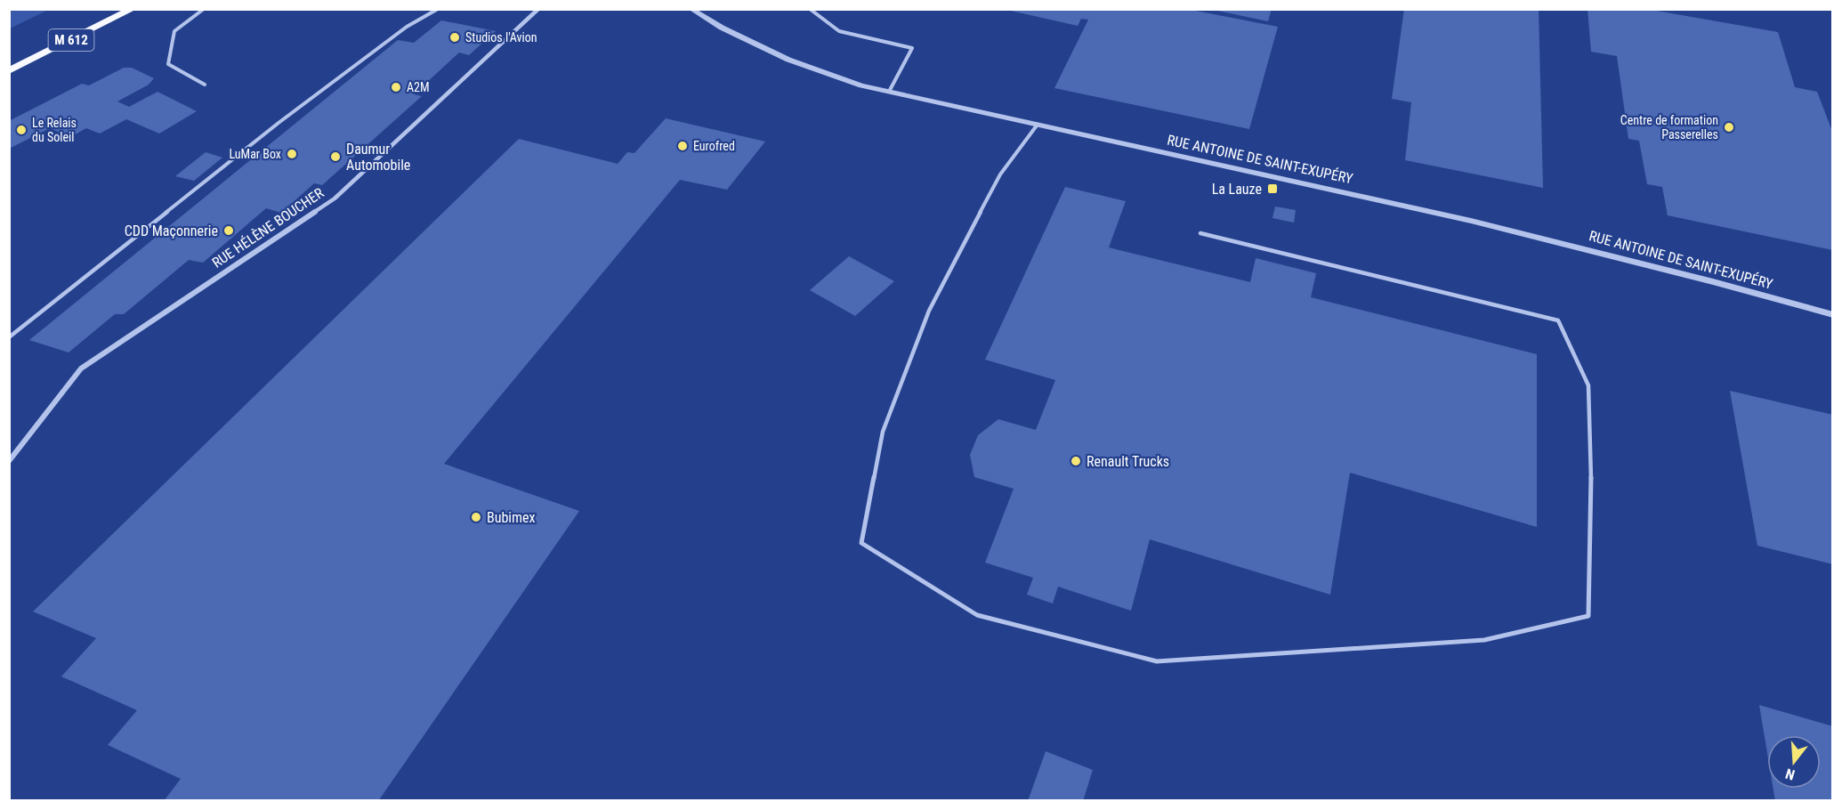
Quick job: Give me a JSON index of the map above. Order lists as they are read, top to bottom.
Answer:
{
  "streets": {
    "main road": ["M 612"],
    "street": ["RUE ANTOINE DE SAINT-EXUPÉRY", "RUE HÉLÈNE BOUCHER"]
  },
  "places": {
    "other": [
      "Studios l'Avion",
      "A2M",
      "Centre de formation Passerelles",
      "Le Relais du Soleil",
      "Eurofred",
      "LuMar Box",
      "Daumur Automobile",
      "CDD Maçonnerie",
      "Renault Trucks",
      "Bubimex"
    ],
    "transit": ["La Lauze"]
  },
  "north": "bottom"
}
